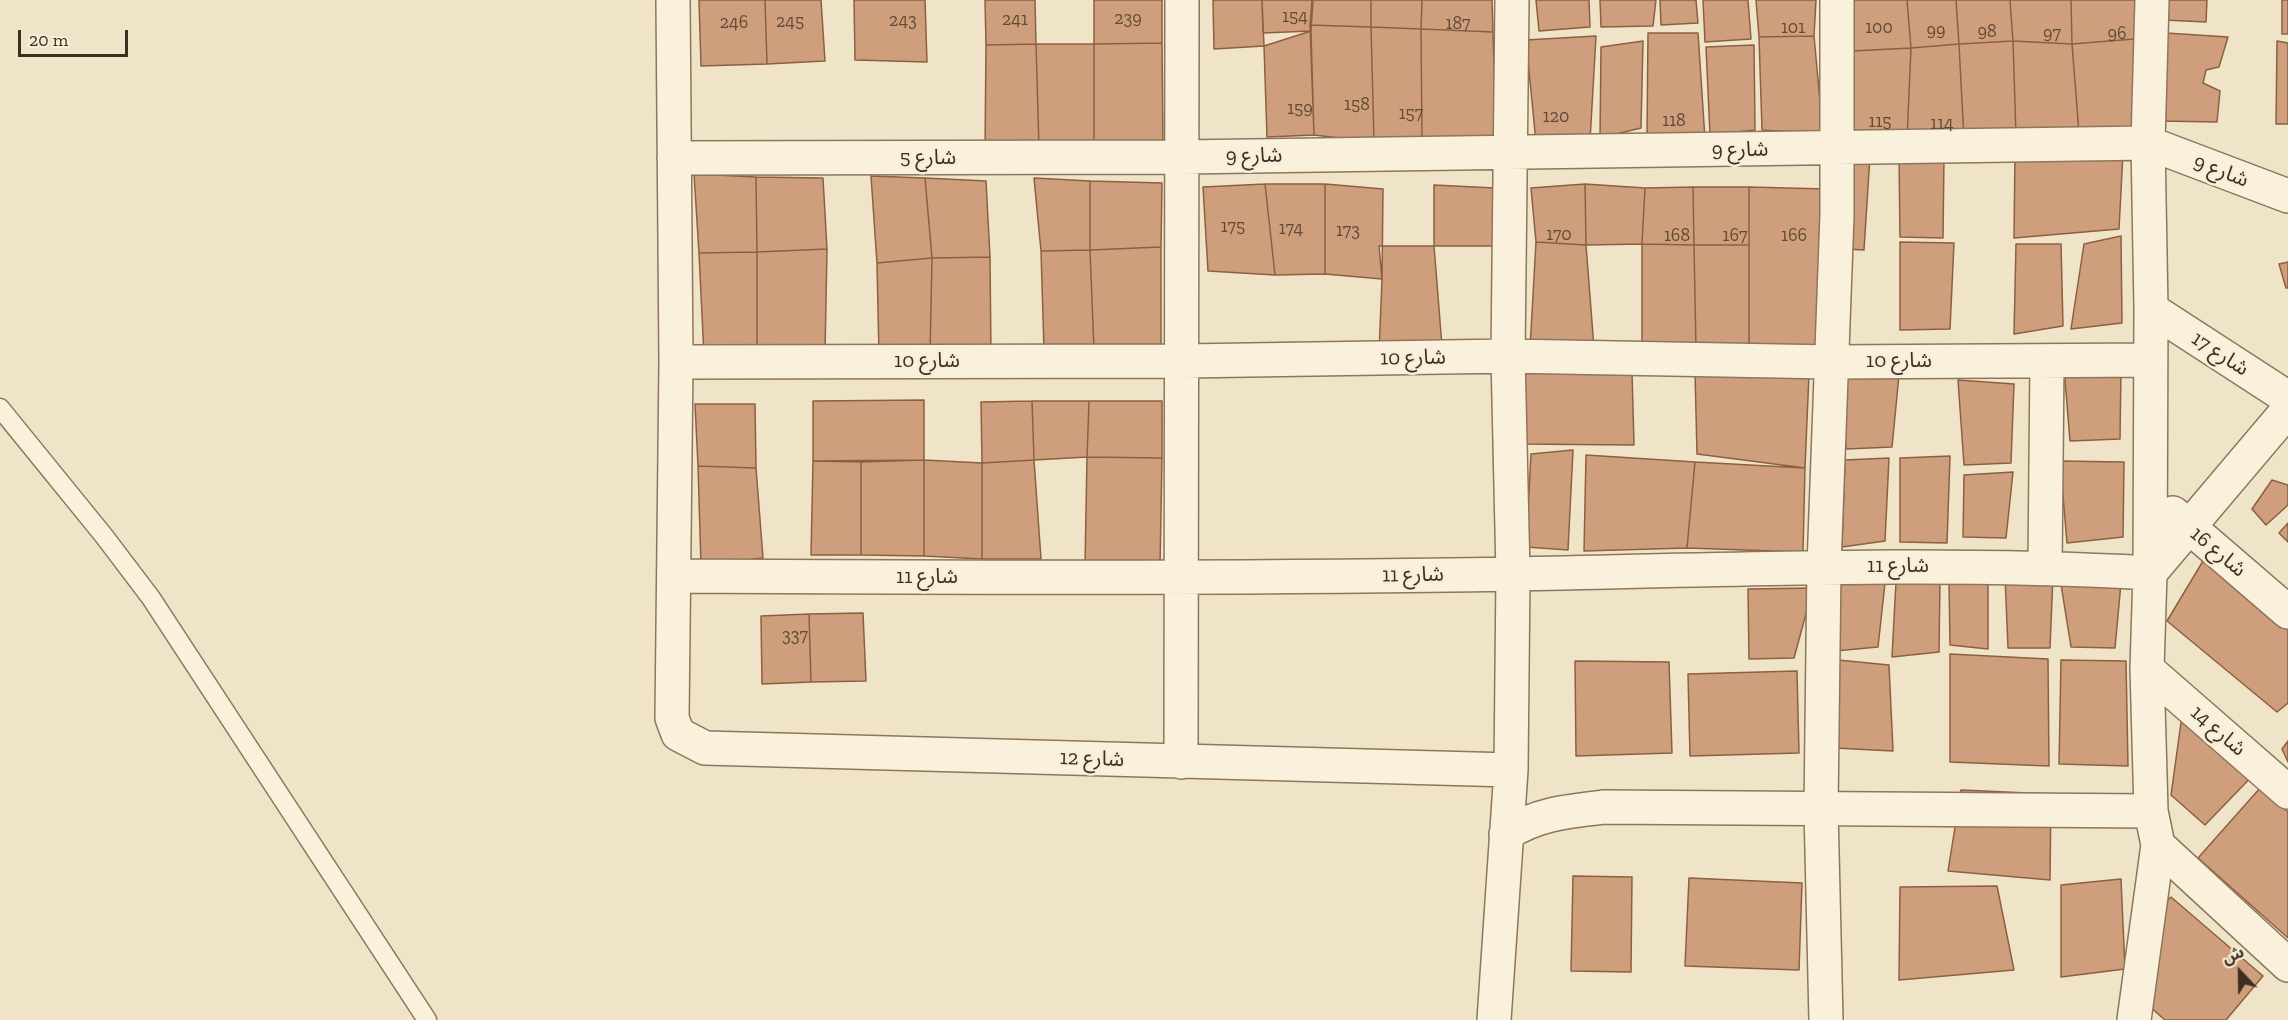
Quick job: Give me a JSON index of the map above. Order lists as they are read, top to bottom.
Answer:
{
  "streets": {
    "street": [
      "شارع 9",
      "شارع 5",
      "شارع 17",
      "شارع 10",
      "شارع 16",
      "شارع 11",
      "شارع 14",
      "شارع 12"
    ]
  },
  "crossings": [
    ["شارع 9", "شارع 5"],
    ["شارع 11", "شارع 12"]
  ],
  "house_numbers": [
    "154",
    "239",
    "241",
    "243",
    "245",
    "246",
    "187",
    "101",
    "100",
    "99",
    "98",
    "97",
    "96",
    "158",
    "159",
    "157",
    "120",
    "118",
    "115",
    "114",
    "175",
    "174",
    "173",
    "170",
    "168",
    "167",
    "166",
    "337"
  ],
  "scale_bar": "20 m",
  "north": "top"
}
